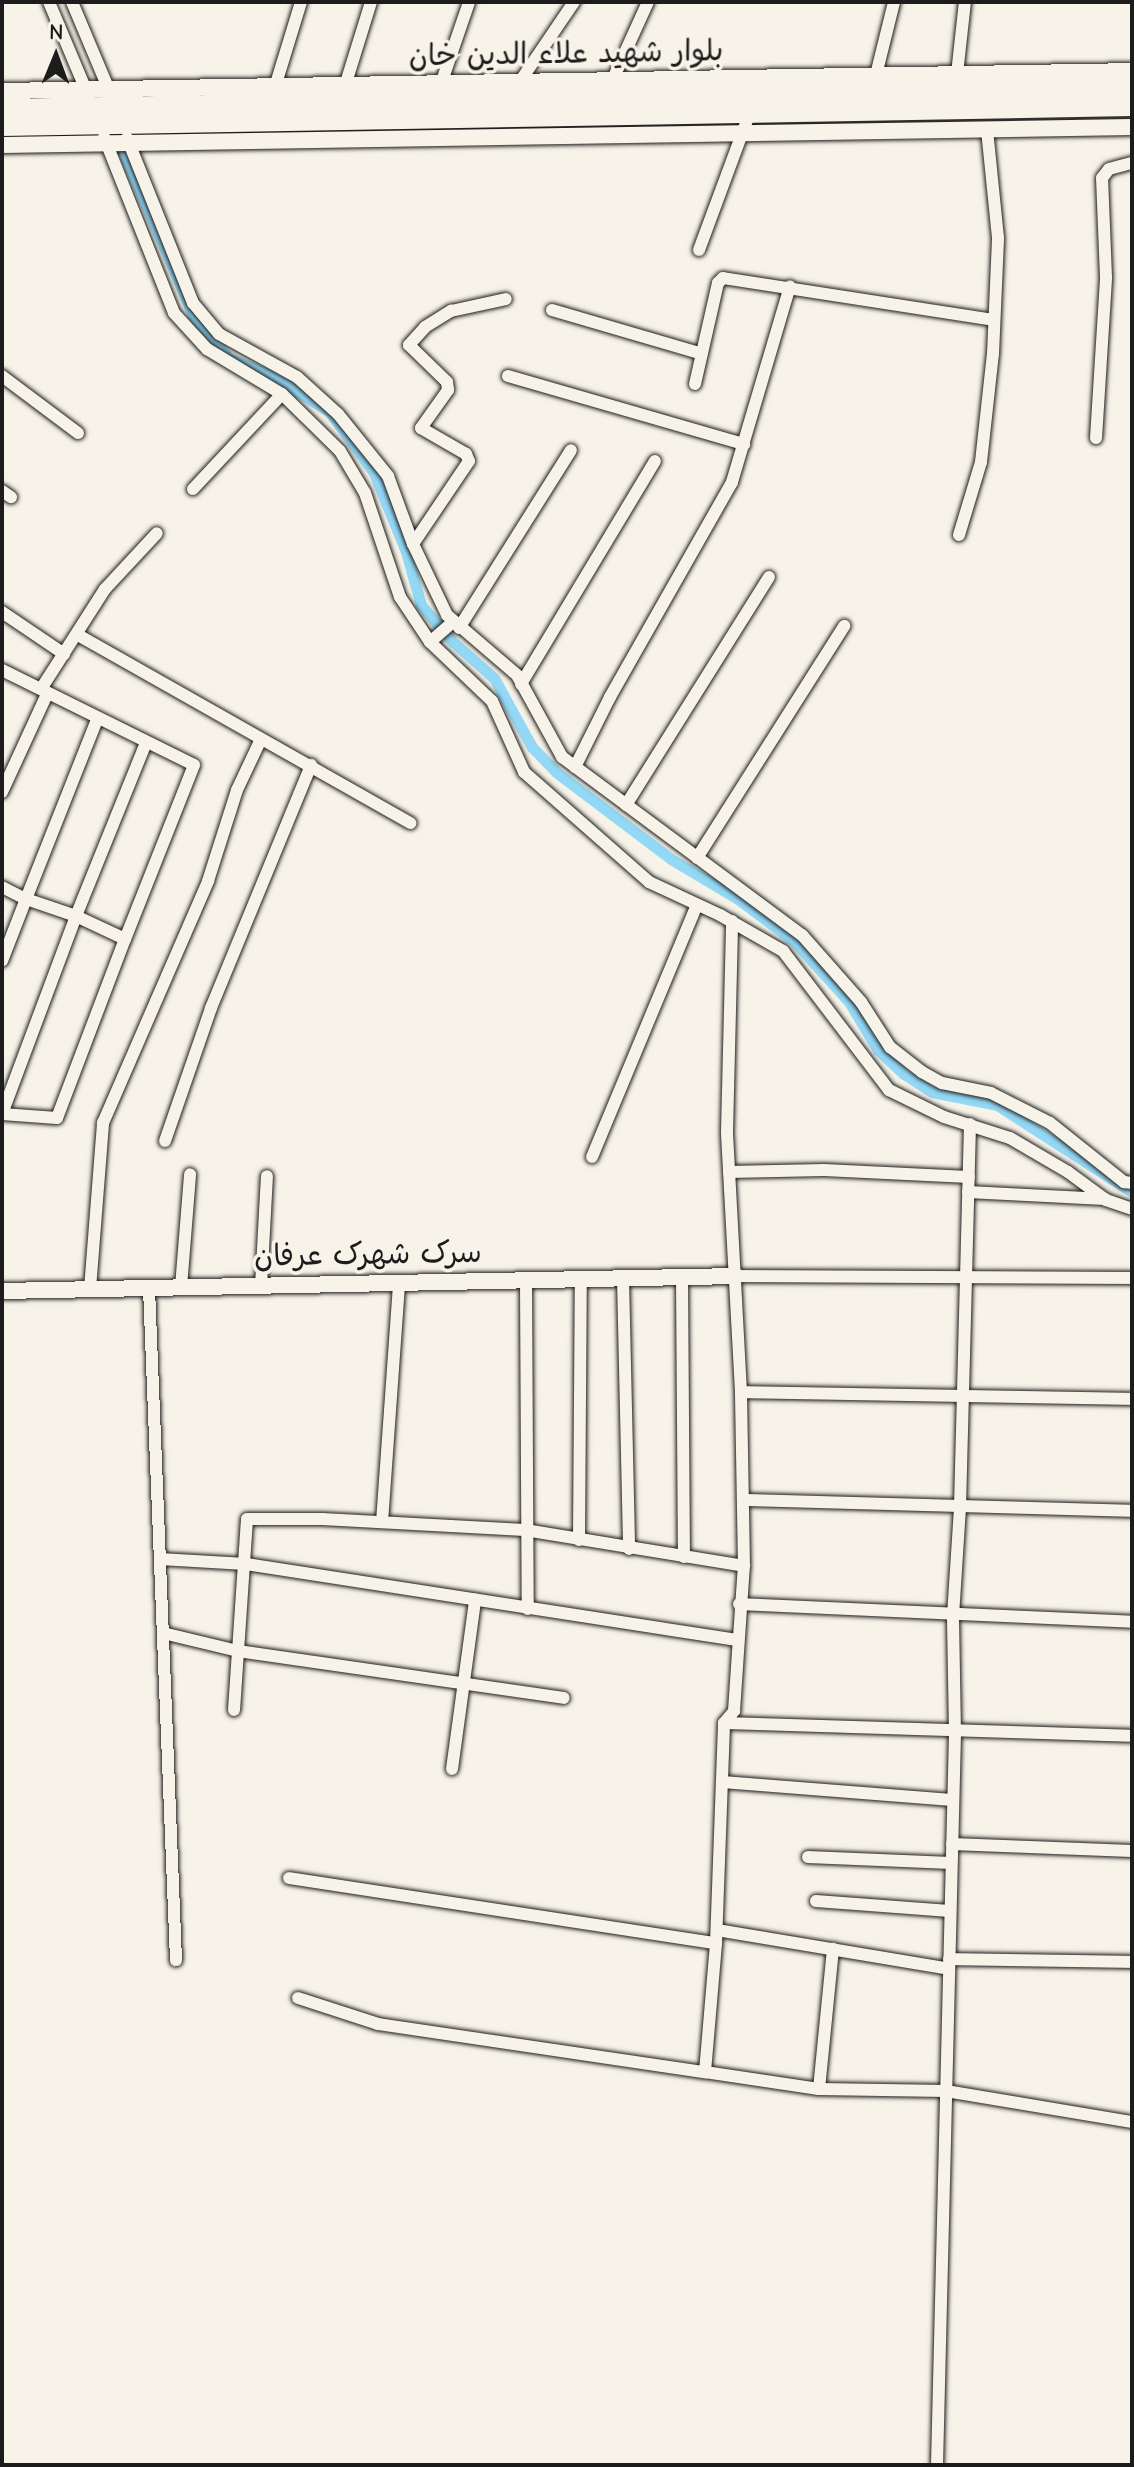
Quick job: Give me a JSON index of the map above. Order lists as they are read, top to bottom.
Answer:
{
  "streets": {
    "street": ["بلوار شهید علاء الدین خان", "سرک شهرک عرفان"]
  },
  "north": "top"
}
